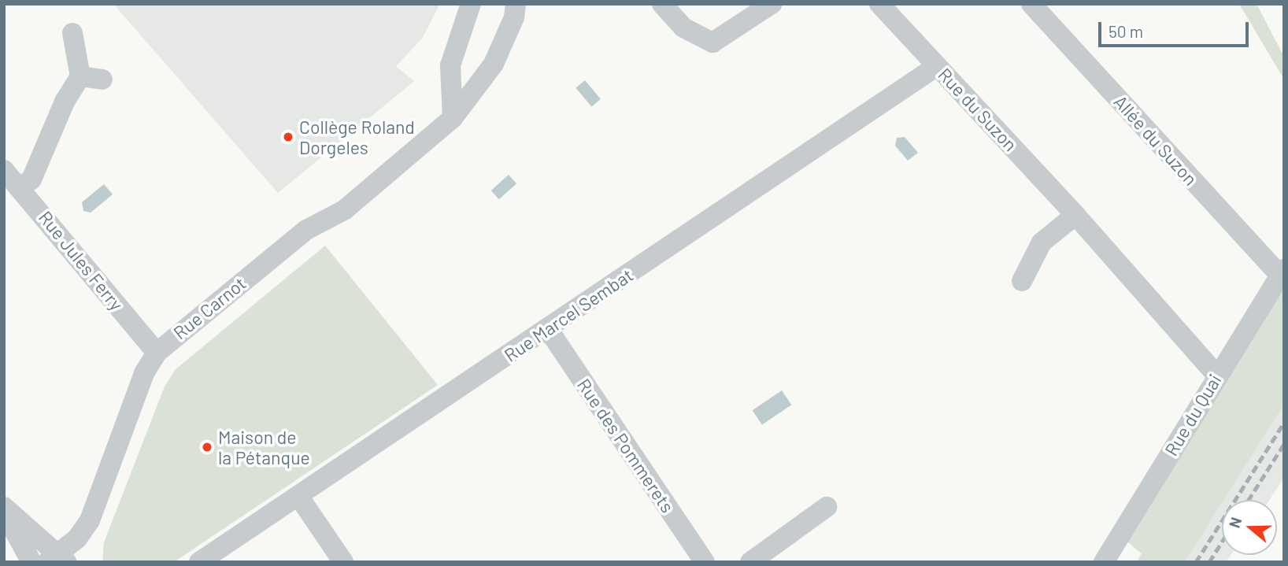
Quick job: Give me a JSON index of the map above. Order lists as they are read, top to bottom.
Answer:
{
  "streets": {
    "street": [
      "Rue du Suzon",
      "Allée du Suzon",
      "Rue Jules Ferry",
      "Rue Carnot",
      "Rue Marcel Sembat",
      "Rue du Quai",
      "Rue des Pommerets"
    ]
  },
  "crossings": [
    ["Rue du Suzon", "Rue Marcel Sembat"],
    ["Rue du Suzon", "Rue du Quai"],
    ["Allée du Suzon", "Rue du Quai"],
    ["Rue Jules Ferry", "Rue Carnot"],
    ["Rue Marcel Sembat", "Rue des Pommerets"]
  ],
  "places": ["Collège Roland Dorgeles", "Maison de la Pétanque"],
  "scale_bar": "50 m",
  "north": "left"
}
